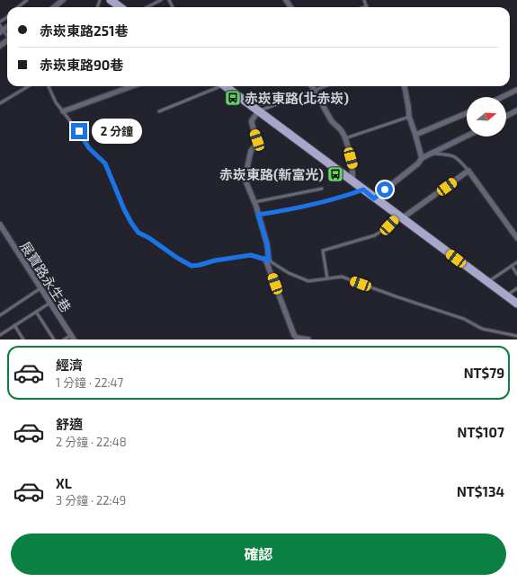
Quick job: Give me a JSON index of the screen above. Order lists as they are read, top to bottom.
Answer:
{
  "streets": {
    "street": ["展寶路永生巷"]
  },
  "places": {
    "bus stop": ["赤崁東路(北赤崁)", "赤崁東路(新富光)"]
  },
  "north": "right",
  "page": {
    "banner": ["赤崁東路251巷", "赤崁東路90巷"],
    "bubble": "2 分鐘",
    "list": [
      {
        "name": "經濟",
        "note": "1 分鐘 · 22:47",
        "value": "NT$79"
      },
      {
        "name": "舒適",
        "note": "2 分鐘 · 22:48",
        "value": "NT$107"
      },
      {
        "name": "XL",
        "note": "3 分鐘 · 22:49",
        "value": "NT$134"
      }
    ],
    "buttons": "確認"
  }
}
